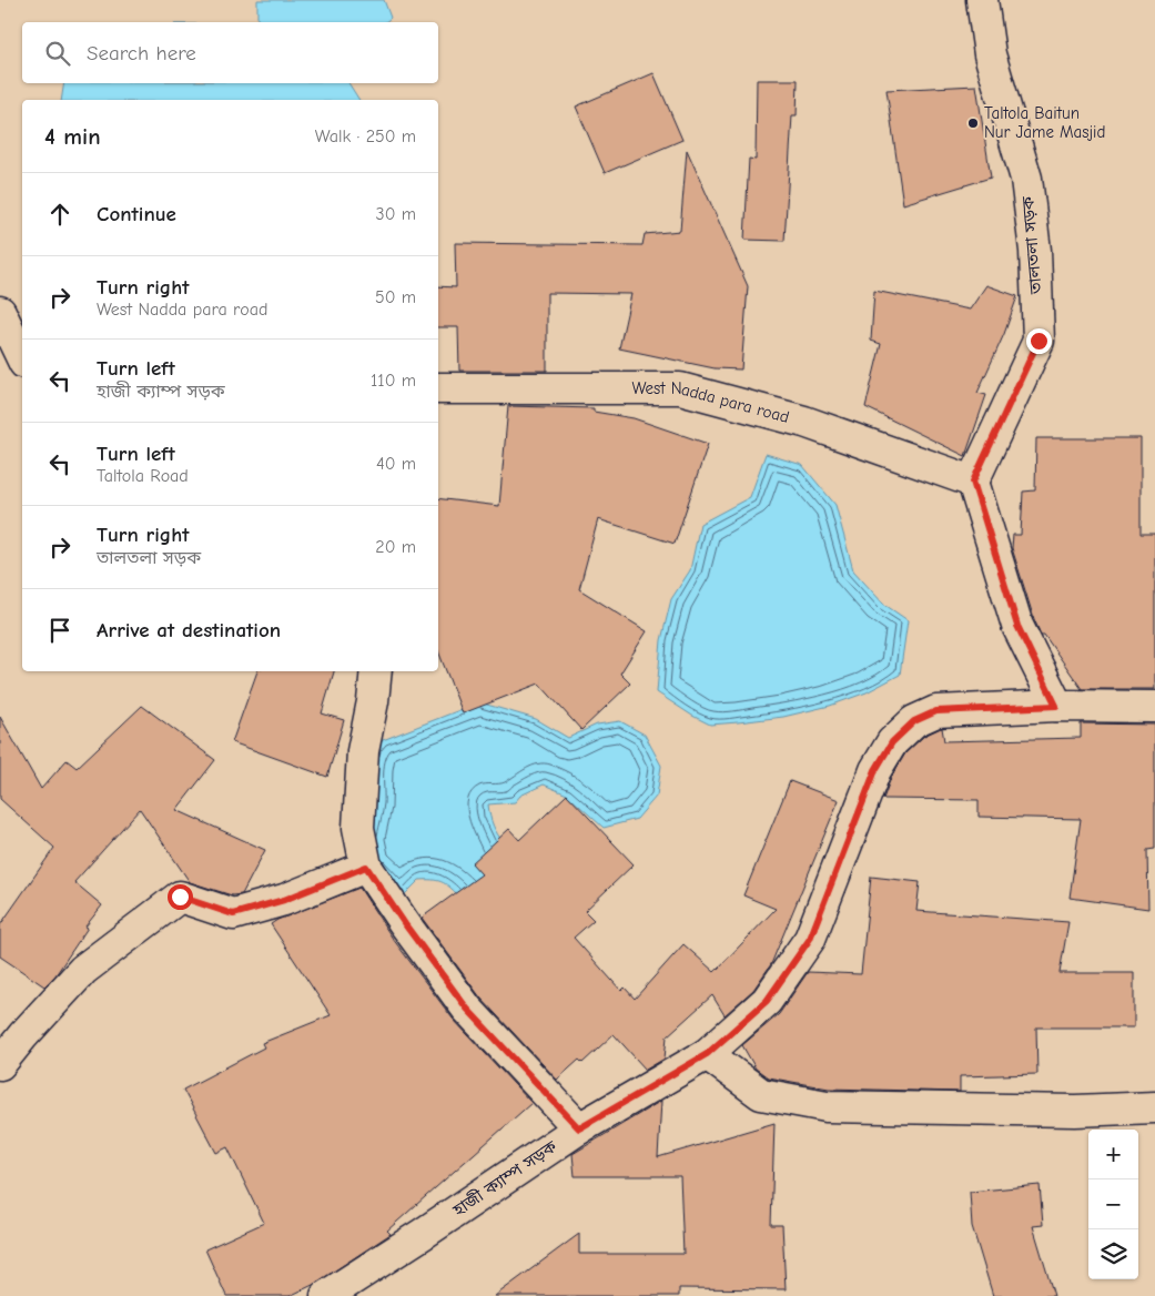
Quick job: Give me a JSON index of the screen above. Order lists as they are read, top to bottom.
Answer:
{
  "streets": {
    "street": ["তালতলা সড়ক", "West Nadda para road", "হাজী ক্যাম্প সড়ক"]
  },
  "crossings": [
    ["তালতলা সড়ক", "West Nadda para road"]
  ],
  "places": ["Taltola Baitun Nur Jame Masjid"],
  "page": {
    "search": "Search here",
    "heading": ["4 min", "Walk · 250 m"],
    "list": [
      ["Continue", "30 m"],
      ["Turn right", "West Nadda para road", "50 m"],
      ["Turn left", "হাজী ক্যাম্প সড়ক", "110 m"],
      ["Turn left", "Taltola Road", "40 m"],
      ["Turn right", "তালতলা সড়ক", "20 m"],
      "Arrive at destination"
    ],
    "map_buttons": ["+", "−"]
  }
}
